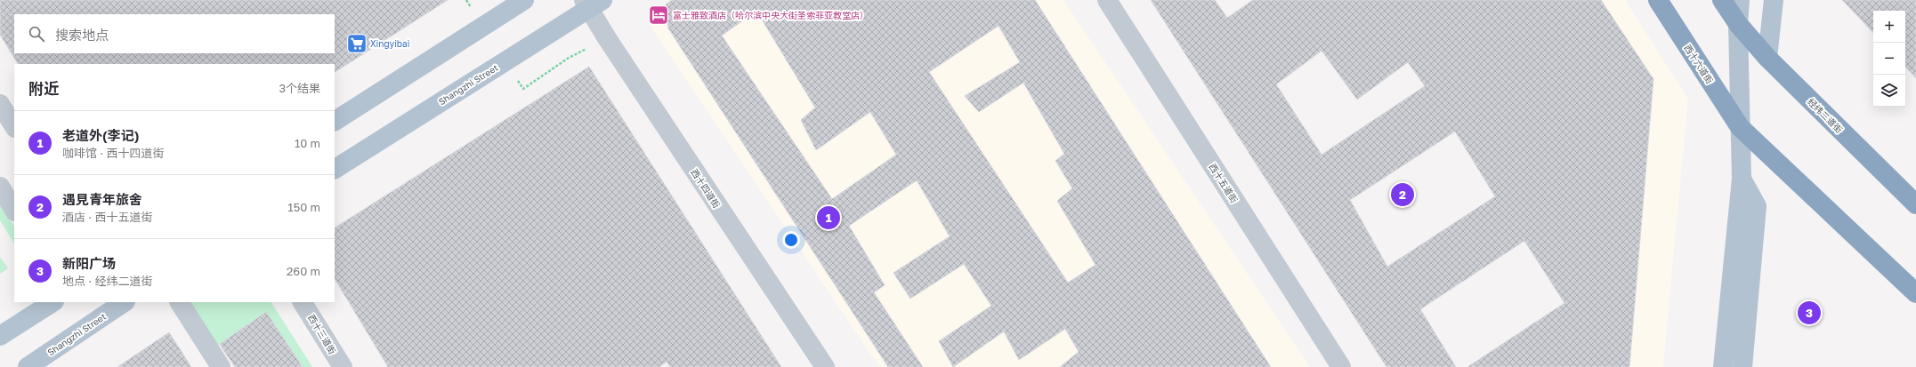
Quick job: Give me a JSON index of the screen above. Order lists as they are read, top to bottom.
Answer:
{
  "streets": {
    "highway": ["西十六道街", "经纬二道街"],
    "main road": ["Shangzhi Street"],
    "street": ["西十五道街", "西十四道街", "西十三道街"]
  },
  "crossings": [
    ["Shangzhi Street", "西十四道街"]
  ],
  "places": {
    "hotel": ["富士雅致酒店（哈尔滨中央大街圣索菲亚教堂店）"],
    "supermarket": ["Xingyibai"]
  },
  "page": {
    "map_buttons": ["+", "−"],
    "search": "搜索地点",
    "heading": ["附近", "3个结果"],
    "list": [
      {
        "mark": "1",
        "name": "老道外(李记)",
        "note": "咖啡馆 · 西十四道街",
        "value": "10 m"
      },
      {
        "mark": "2",
        "name": "遇見青年旅舍",
        "note": "酒店 · 西十五道街",
        "value": "150 m"
      },
      {
        "mark": "3",
        "name": "新阳广场",
        "note": "地点 · 经纬二道街",
        "value": "260 m"
      }
    ],
    "pins": ["2", "1", "3"]
  }
}
